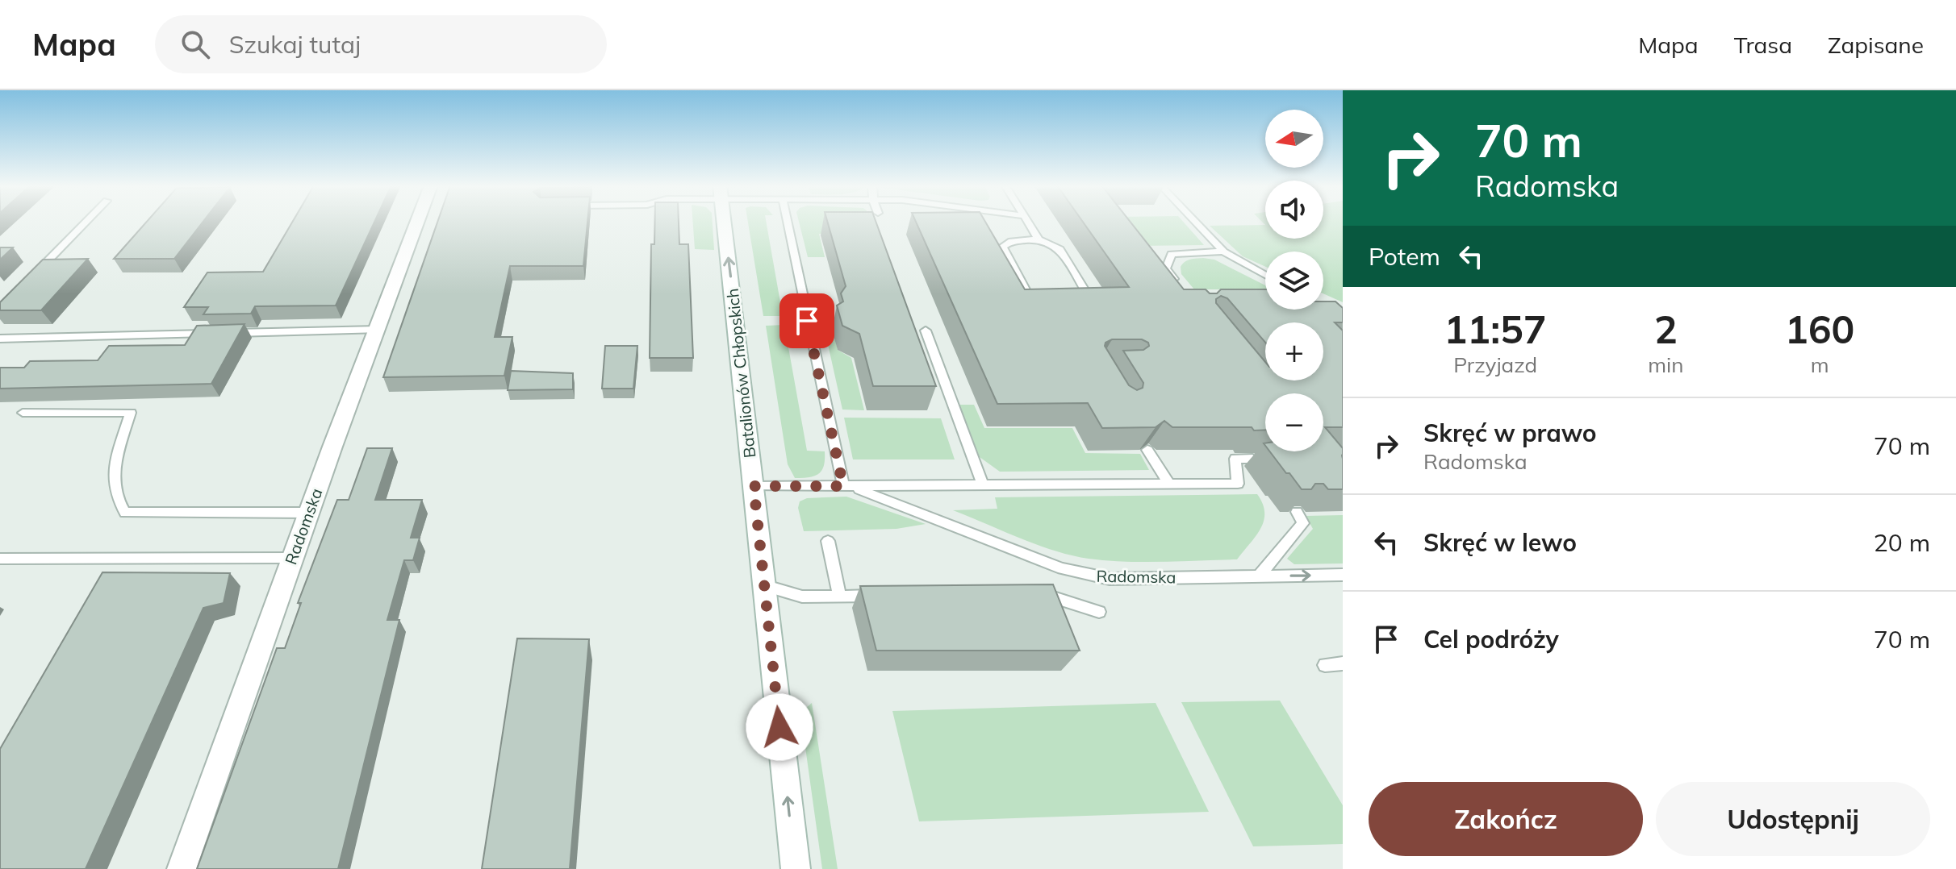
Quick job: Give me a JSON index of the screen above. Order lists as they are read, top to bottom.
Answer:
{
  "streets": {
    "street": ["Batalionów Chłopskich", "Radomska"]
  },
  "one_way": ["Batalionów Chłopskich"],
  "north": "left",
  "page": {
    "header": "Mapa",
    "search": "Szukaj tutaj",
    "nav": ["Mapa", "Trasa", "Zapisane"],
    "turn": ["70 m", "Radomska"],
    "map_buttons": ["+", "−"],
    "then": "Potem",
    "eta": [
      "11:57",
      "Przyjazd",
      "2",
      "min",
      "160",
      "m"
    ],
    "list": [
      {
        "name": "Skręć w prawo",
        "note": "Radomska",
        "value": "70 m"
      },
      {
        "name": "Skręć w lewo",
        "value": "20 m"
      },
      {
        "name": "Cel podróży",
        "value": "70 m"
      }
    ],
    "buttons": ["Zakończ", "Udostępnij"]
  }
}
